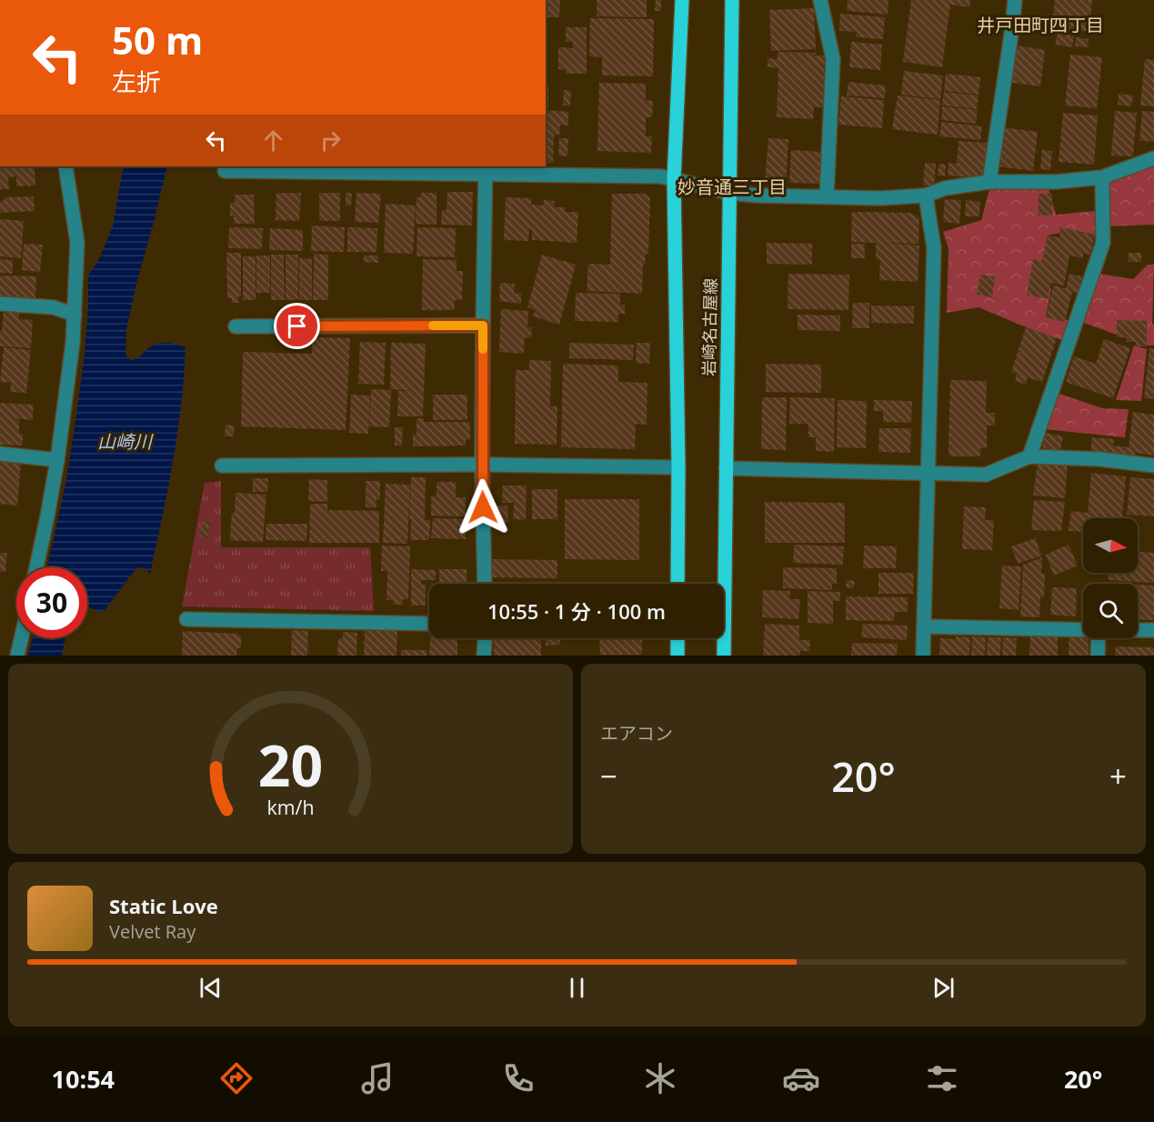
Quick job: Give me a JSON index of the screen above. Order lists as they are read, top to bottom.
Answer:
{
  "streets": {
    "main road": ["岩崎名古屋線"]
  },
  "districts": ["井戸田町四丁目", "妙音通三丁目"],
  "water": ["山崎川"],
  "north": "right",
  "page": {
    "turn": ["50 m", "左折"],
    "limit": "30",
    "trip": "10:55 · 1 分 · 100 m",
    "tile": "エアコン",
    "heat": ["−", "20°", "+"],
    "song": ["Static Love", "Velvet Ray"],
    "tabs": ["10:54", "20°"],
    "gauge": ["20", "km/h"]
  }
}
